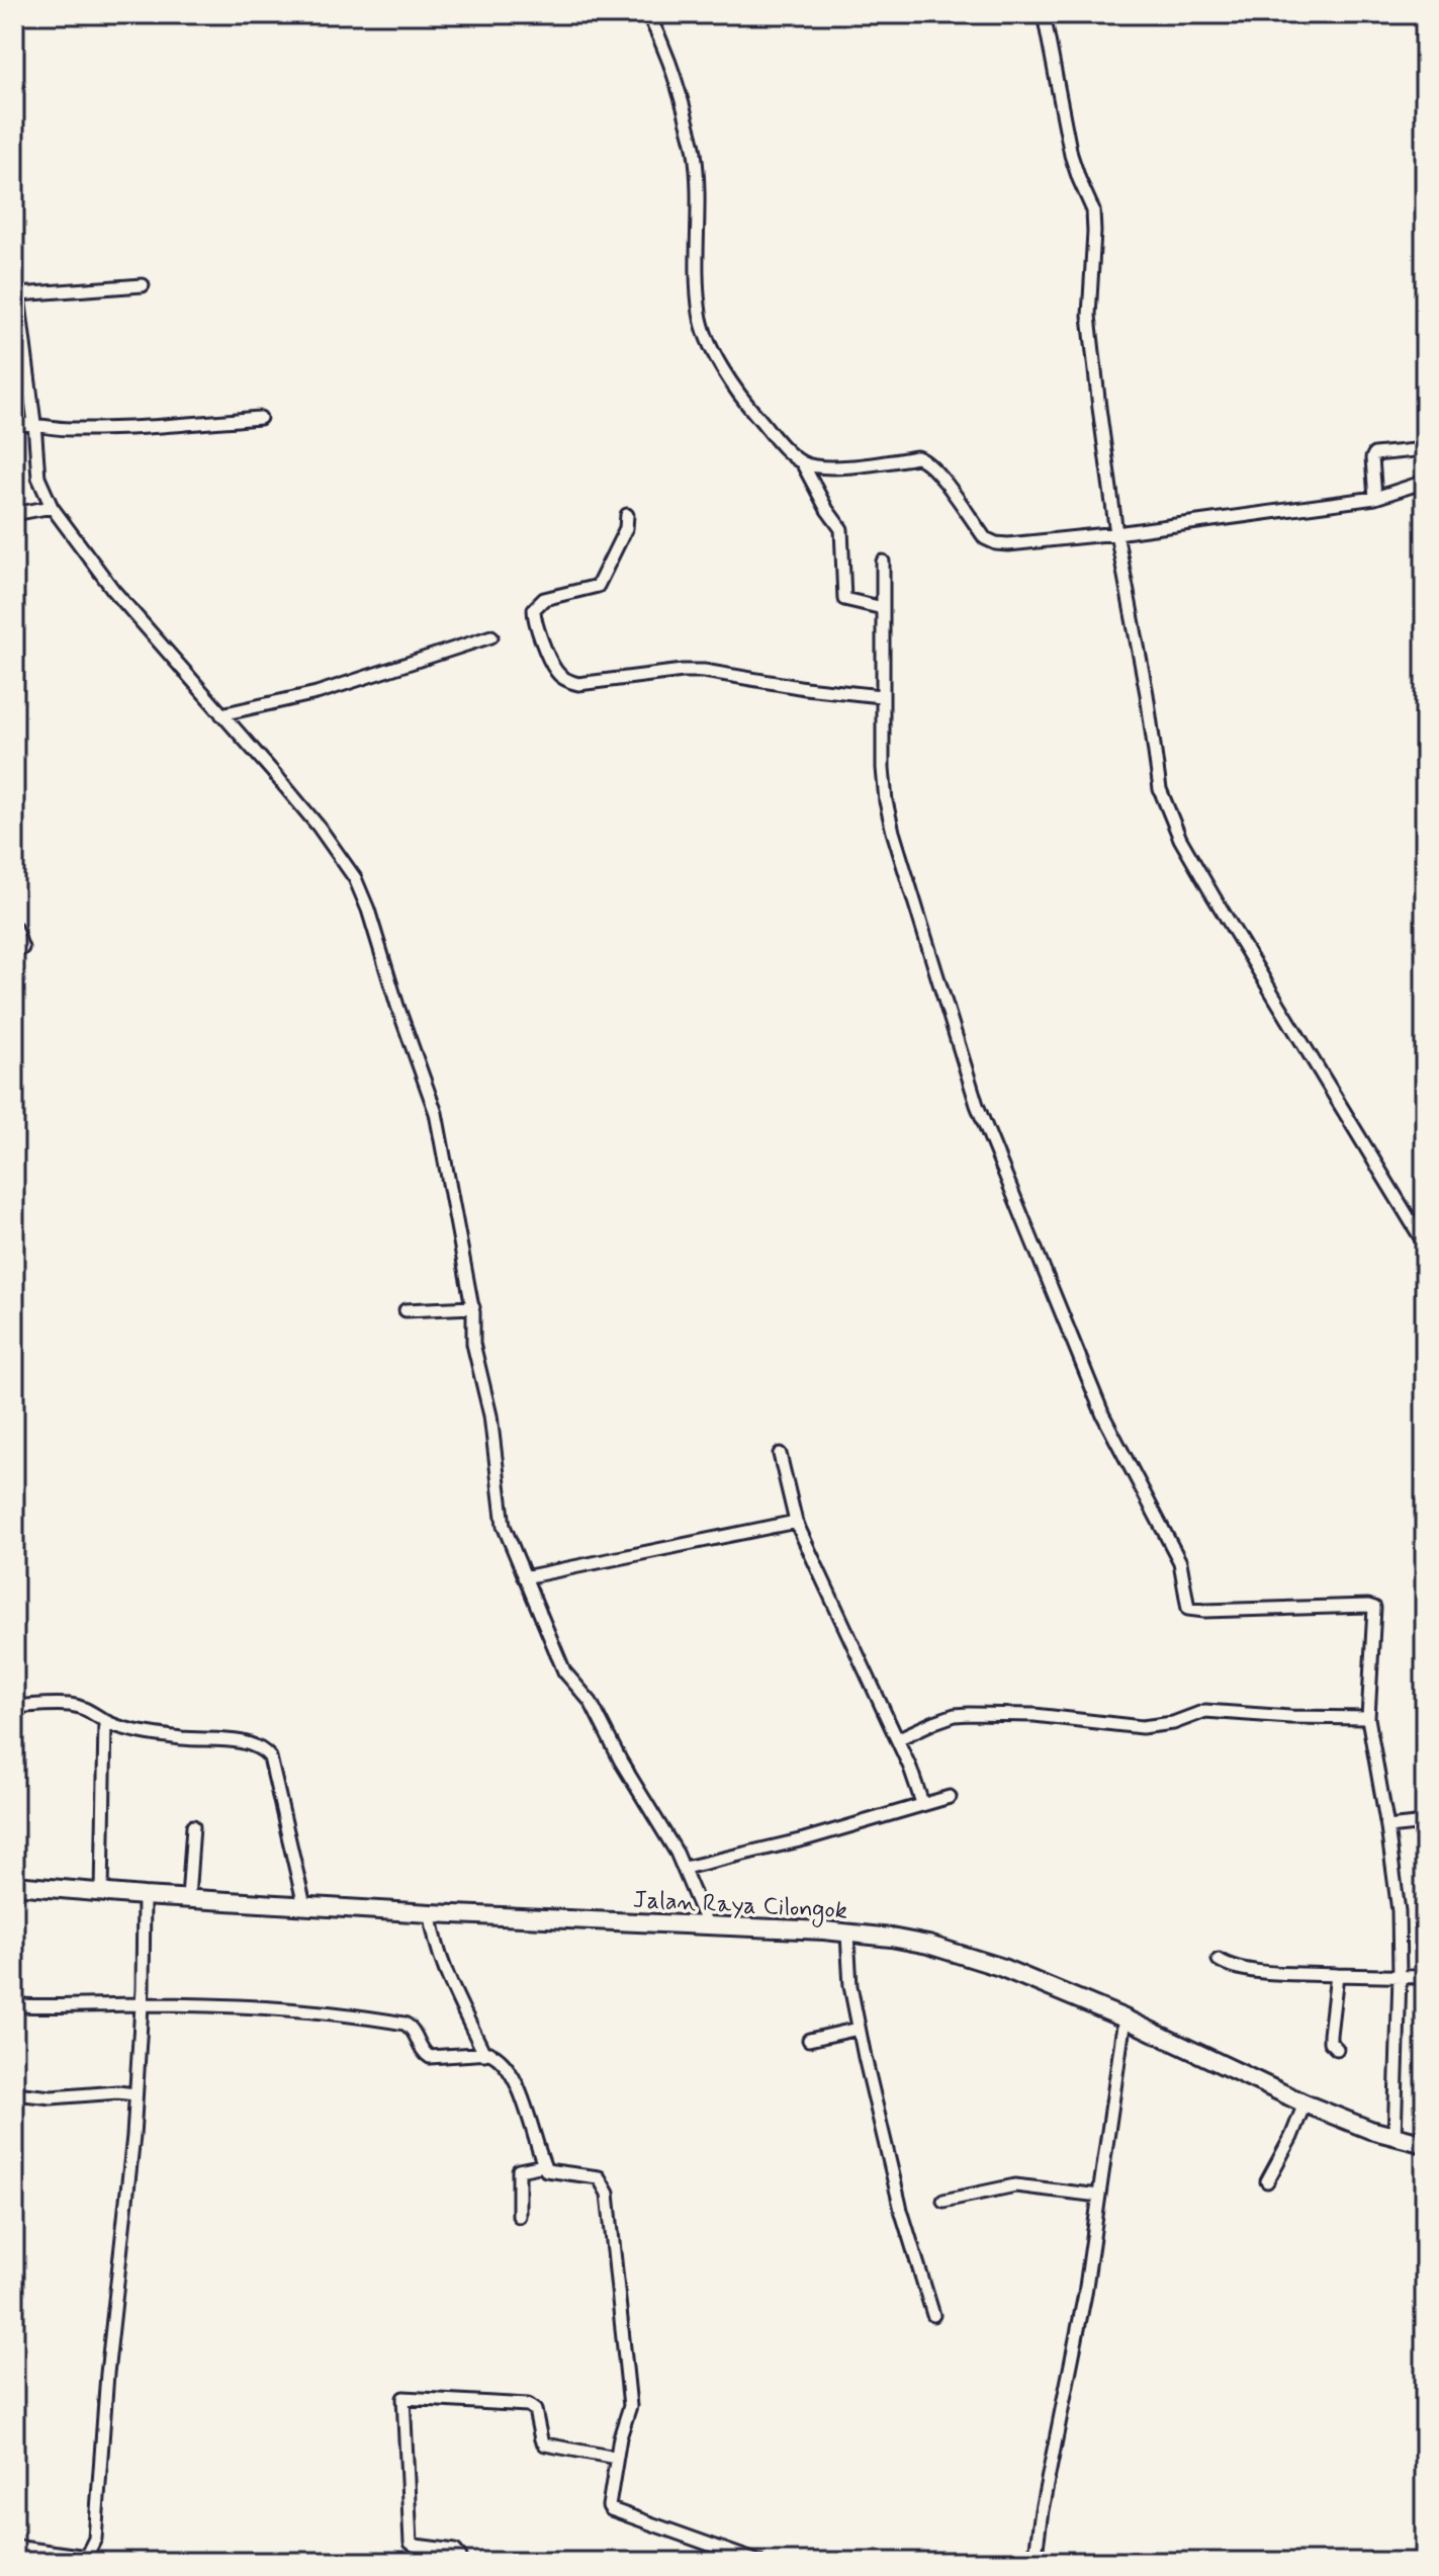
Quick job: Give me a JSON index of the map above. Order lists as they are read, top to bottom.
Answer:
{
  "streets": {
    "highway": ["Jalan Raya Cilongok"]
  }
}
